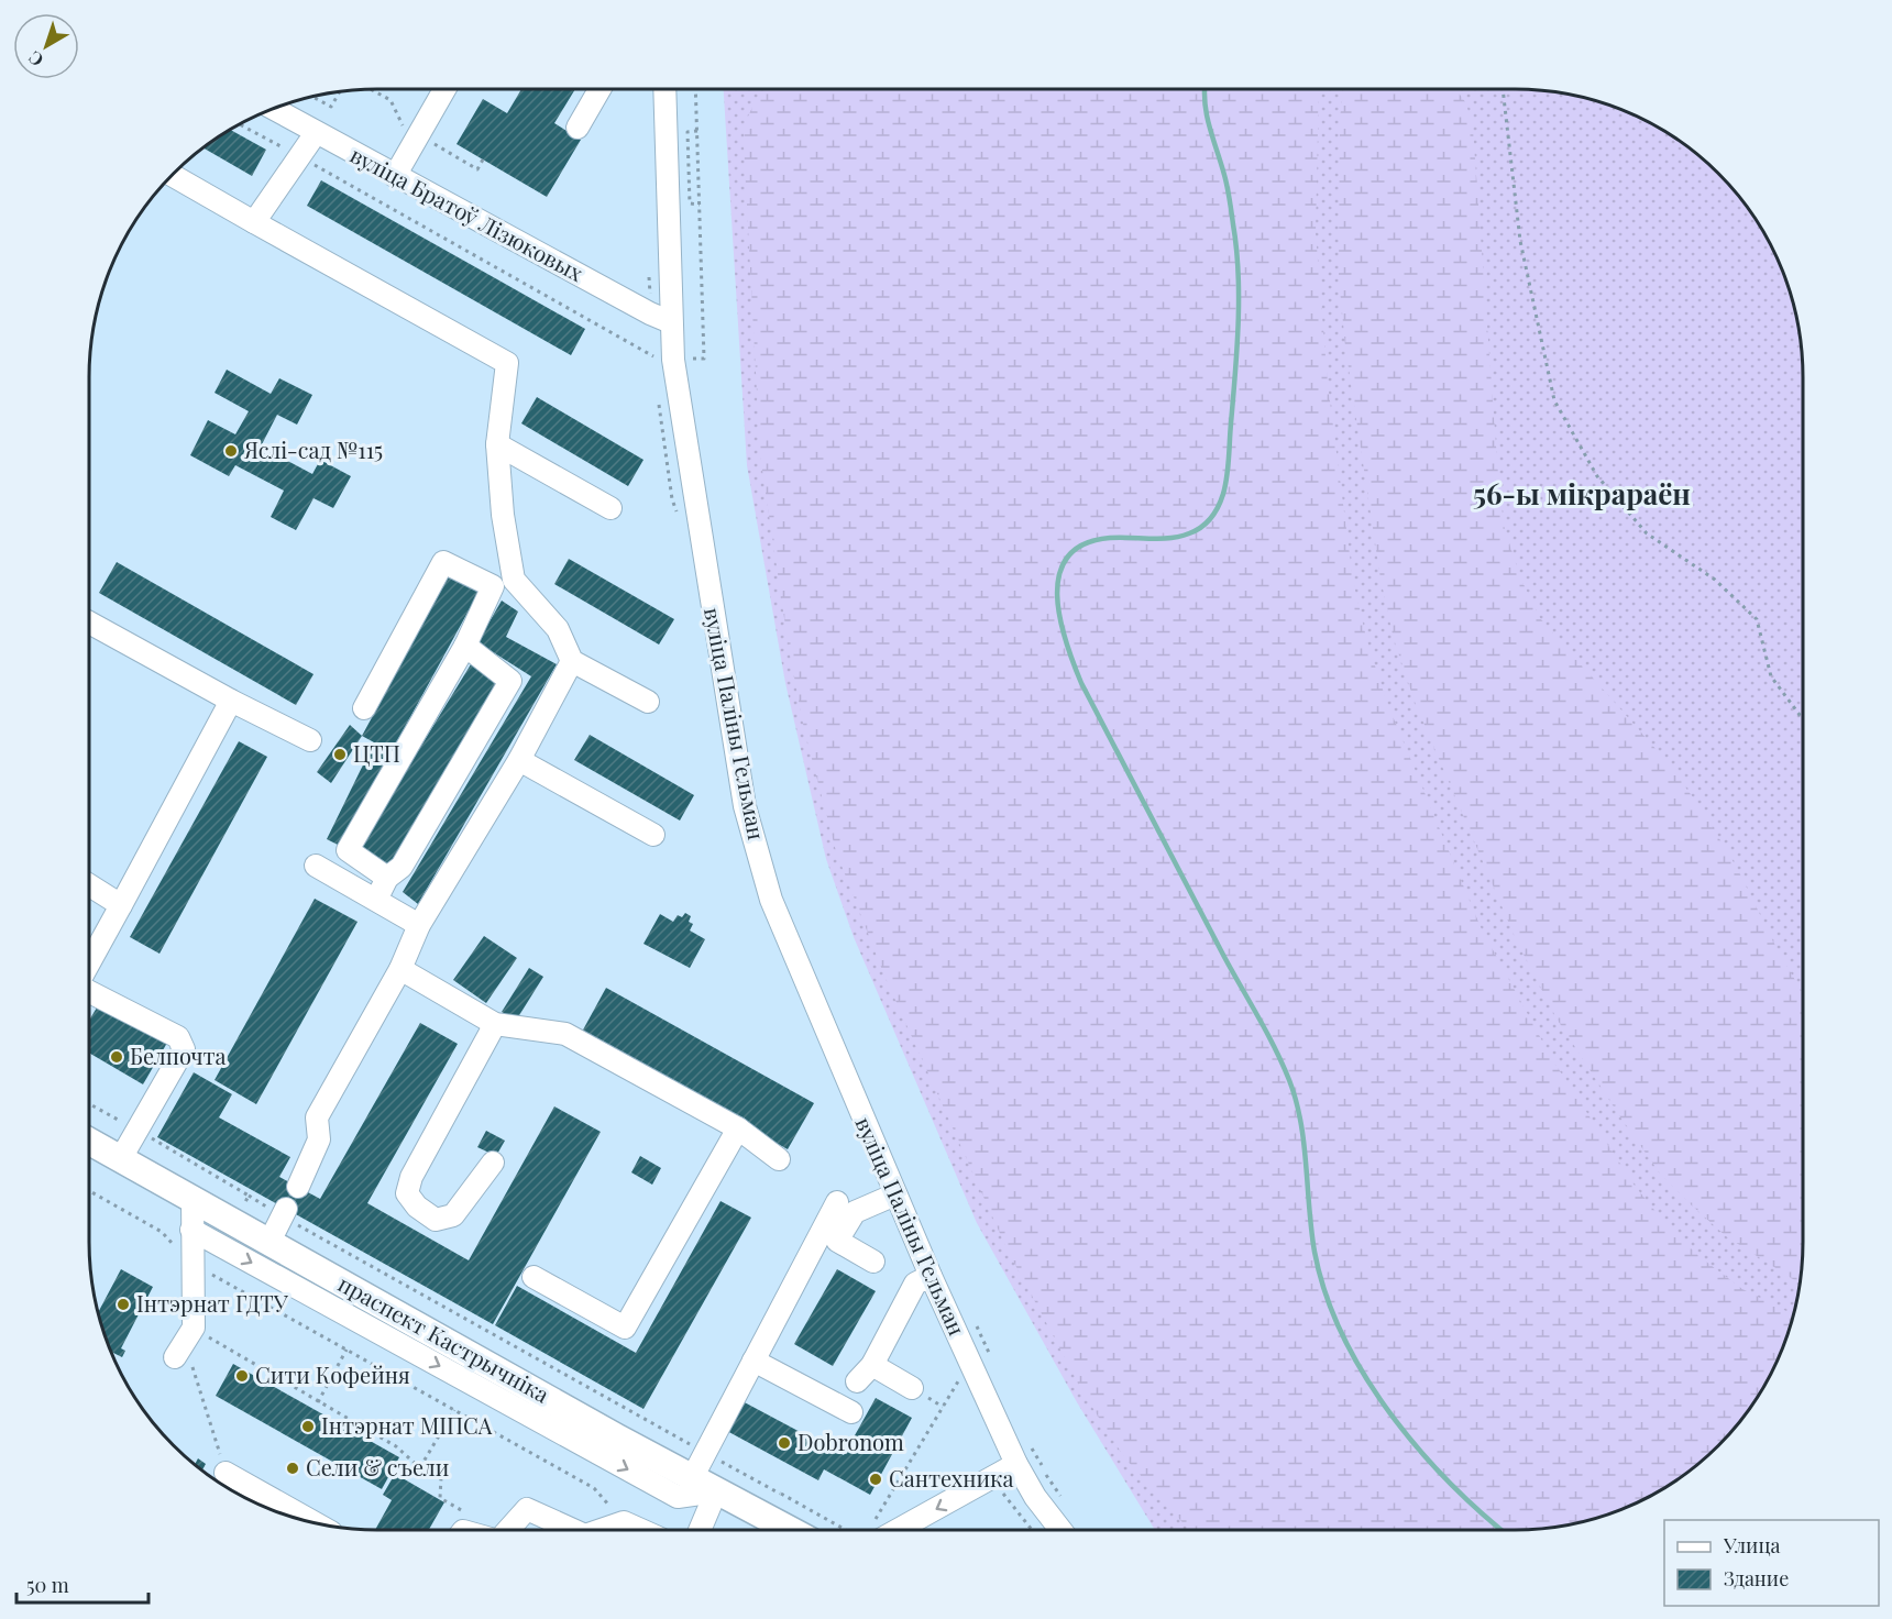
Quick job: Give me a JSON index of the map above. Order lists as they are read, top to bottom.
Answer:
{
  "streets": {
    "main road": ["праспект Кастрычніка"],
    "street": ["вуліца Братоў Лізюковых", "вуліца Паліны Гельман"]
  },
  "crossings": [
    ["вуліца Братоў Лізюковых", "вуліца Паліны Гельман"]
  ],
  "districts": ["56-ы мікрараён"],
  "places": [
    "Яслі-сад №115",
    "ЦТП",
    "Белпочта",
    "Інтэрнат ГДТУ",
    "Сити Кофейня",
    "Інтэрнат МІПСА",
    "Dobronom",
    "Сели & съели",
    "Сантехника"
  ],
  "legend": ["Улица", "Здание"],
  "scale_bar": "50 m",
  "north": "bottom left"
}
